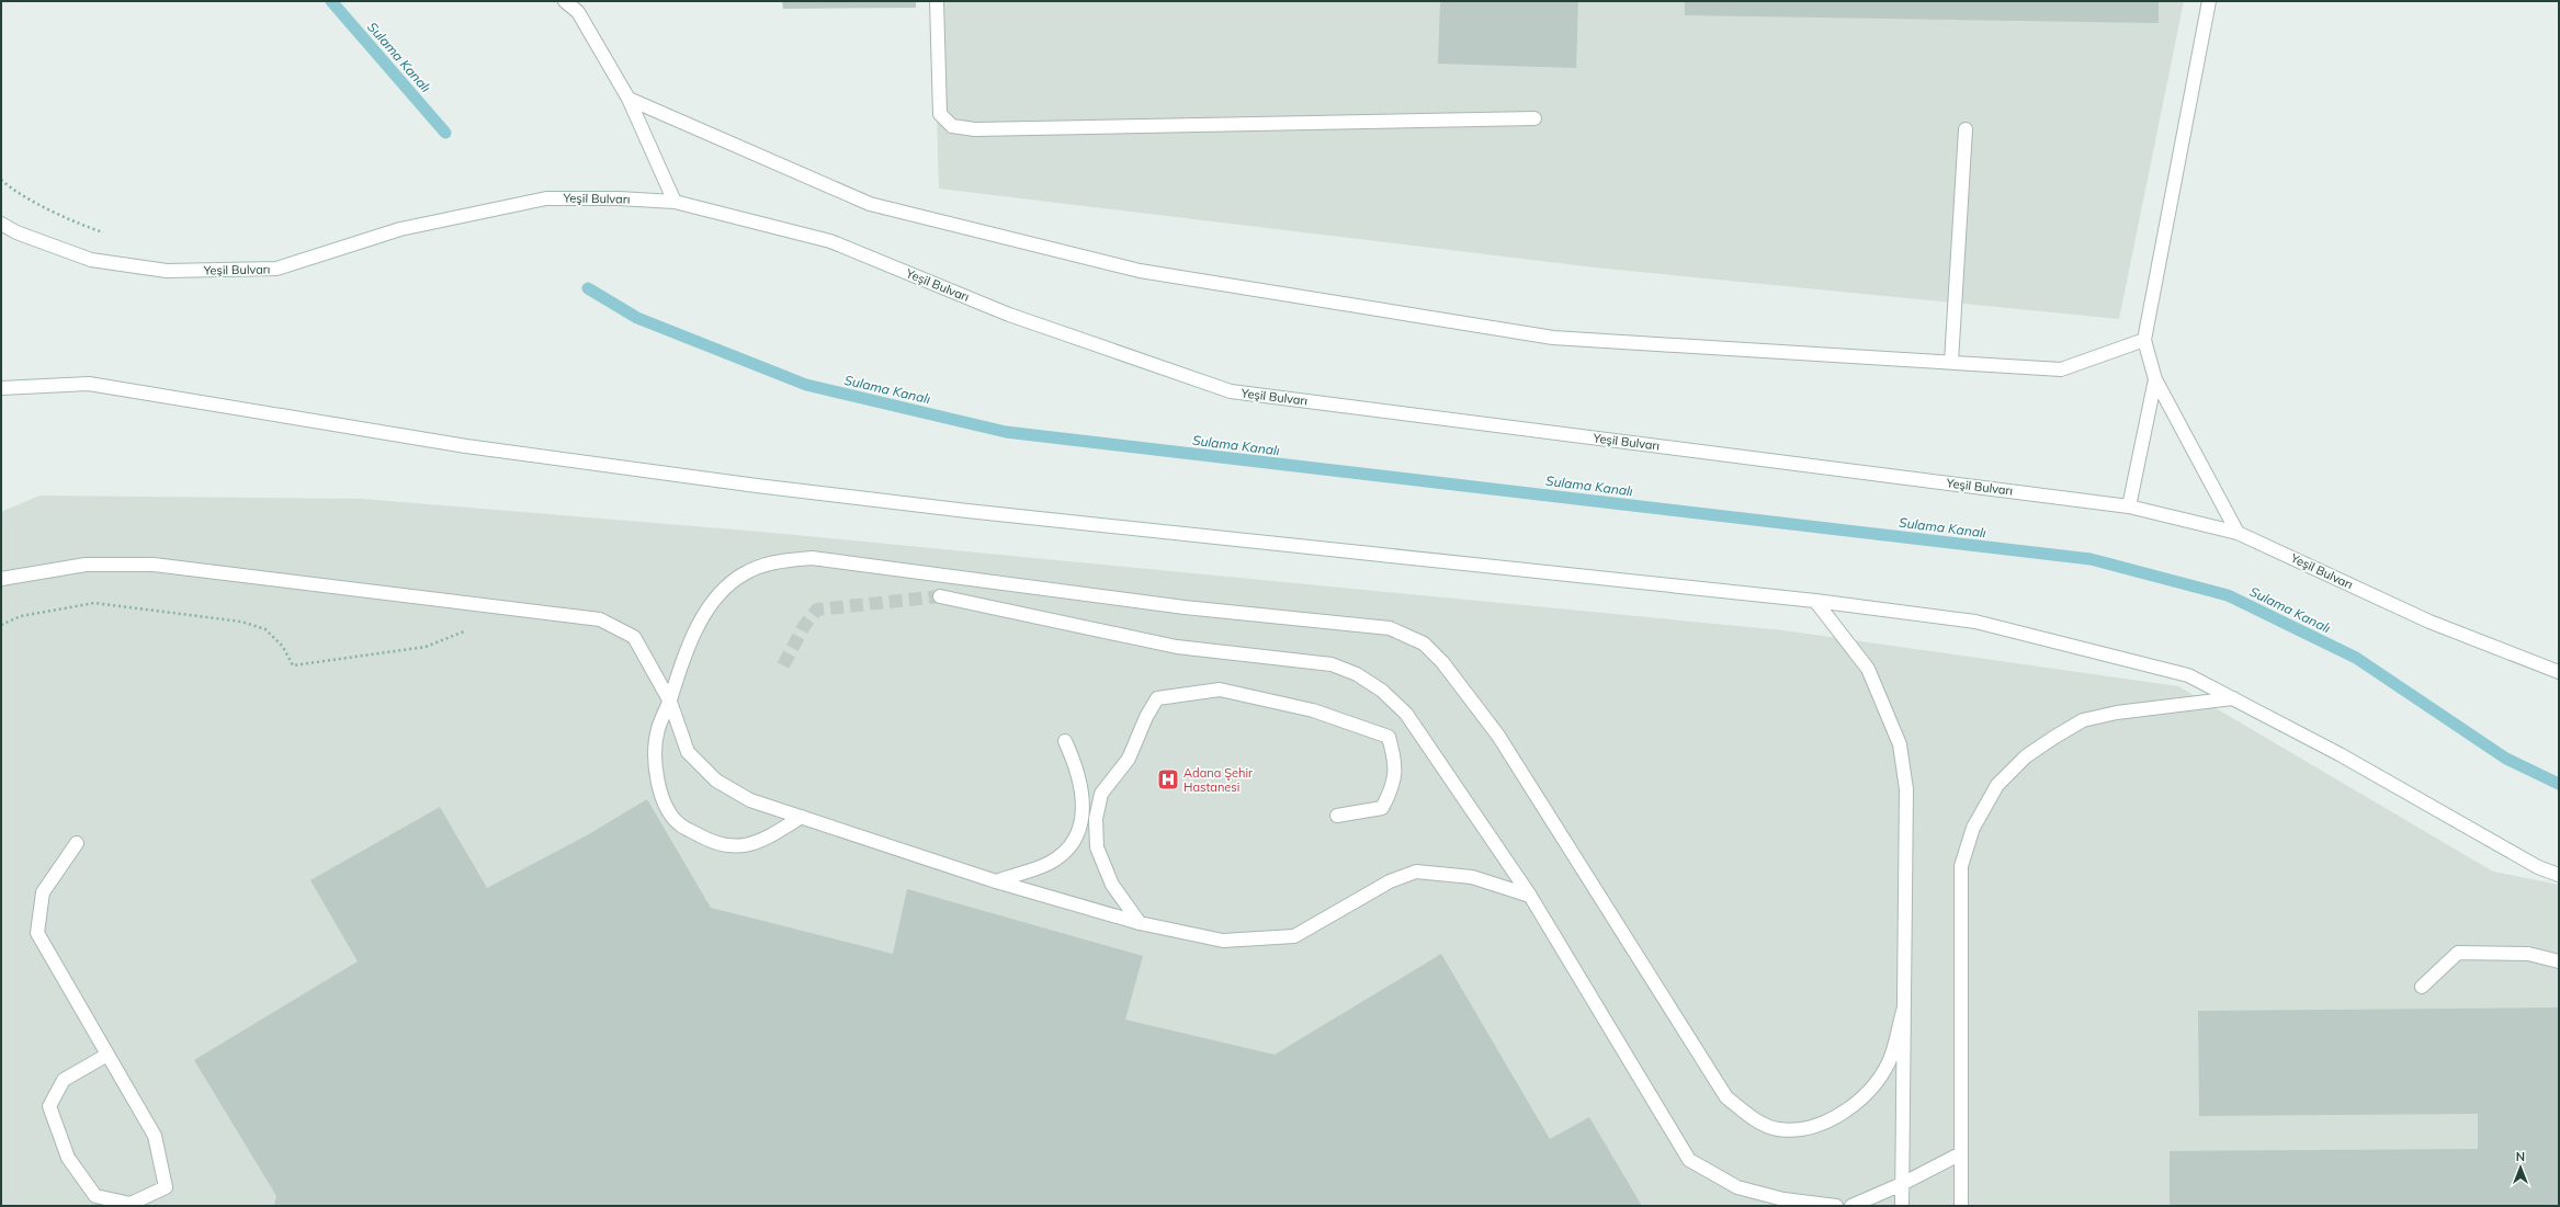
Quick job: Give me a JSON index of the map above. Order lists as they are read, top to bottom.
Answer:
{
  "streets": {
    "street": ["Yeşil Bulvarı"]
  },
  "water": ["Sulama Kanalı"],
  "places": {
    "hospital": ["Adana Şehir Hastanesi"]
  },
  "north": "top"
}
